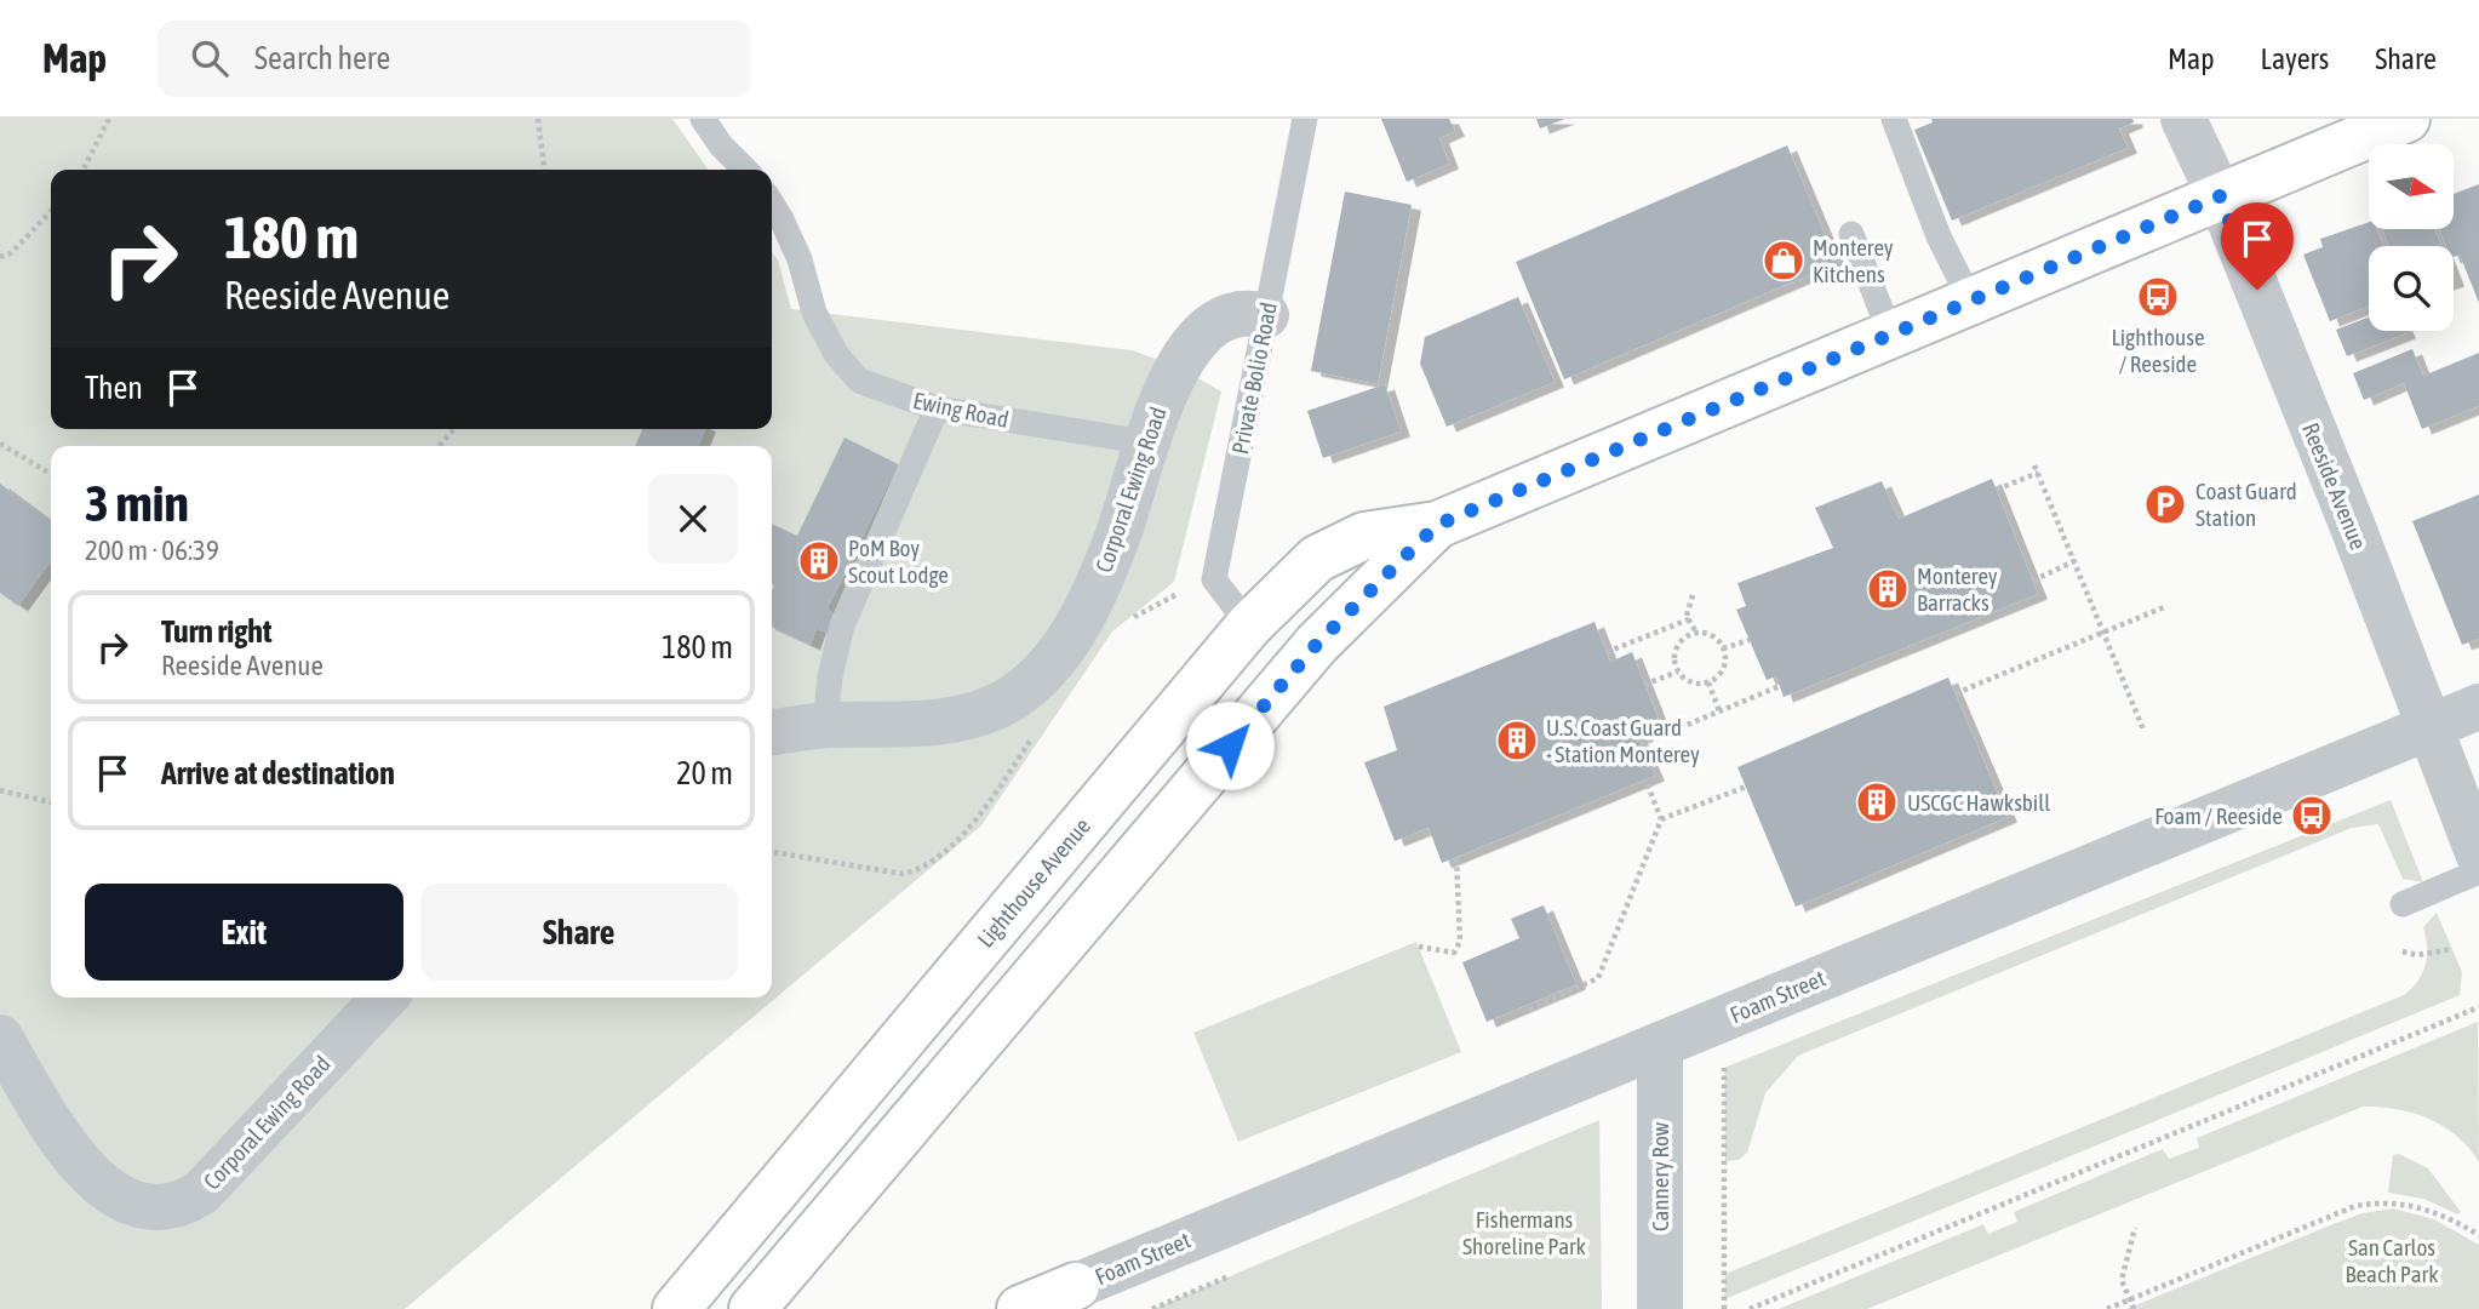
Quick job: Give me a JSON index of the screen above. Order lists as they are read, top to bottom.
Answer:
{
  "streets": {
    "main road": ["Lighthouse Avenue"],
    "street": [
      "Reeside Avenue",
      "Corporal Ewing Road",
      "Foam Street",
      "Cannery Row"
    ],
    "lane": ["Private Bolio Road", "Ewing Road"]
  },
  "crossings": [
    ["Private Bolio Road", "Corporal Ewing Road"],
    ["Private Bolio Road", "Lighthouse Avenue"],
    ["Ewing Road", "Corporal Ewing Road"],
    ["Reeside Avenue", "Lighthouse Avenue"],
    ["Reeside Avenue", "Foam Street"],
    ["Foam Street", "Cannery Row"]
  ],
  "parks": ["Fishermans Shoreline Park", "San Carlos Beach Park"],
  "places": {
    "shop": ["Monterey Kitchens"],
    "bus stop": ["Lighthouse / Reeside", "Foam / Reeside"],
    "parking": ["Coast Guard Station"],
    "building": [
      "PoM Boy Scout Lodge",
      "Monterey Barracks",
      "U.S. Coast Guard - Station Monterey",
      "USCGC Hawksbill"
    ]
  },
  "north": "right",
  "page": {
    "header": "Map",
    "search": "Search here",
    "nav": ["Map", "Layers", "Share"],
    "turn": ["180 m", "Reeside Avenue"],
    "then": "Then",
    "heading": ["3 min", "200 m · 06:39"],
    "list": [
      {
        "name": "Turn right",
        "note": "Reeside Avenue",
        "value": "180 m"
      },
      {
        "name": "Arrive at destination",
        "value": "20 m"
      }
    ],
    "buttons": ["Exit", "Share"]
  }
}
